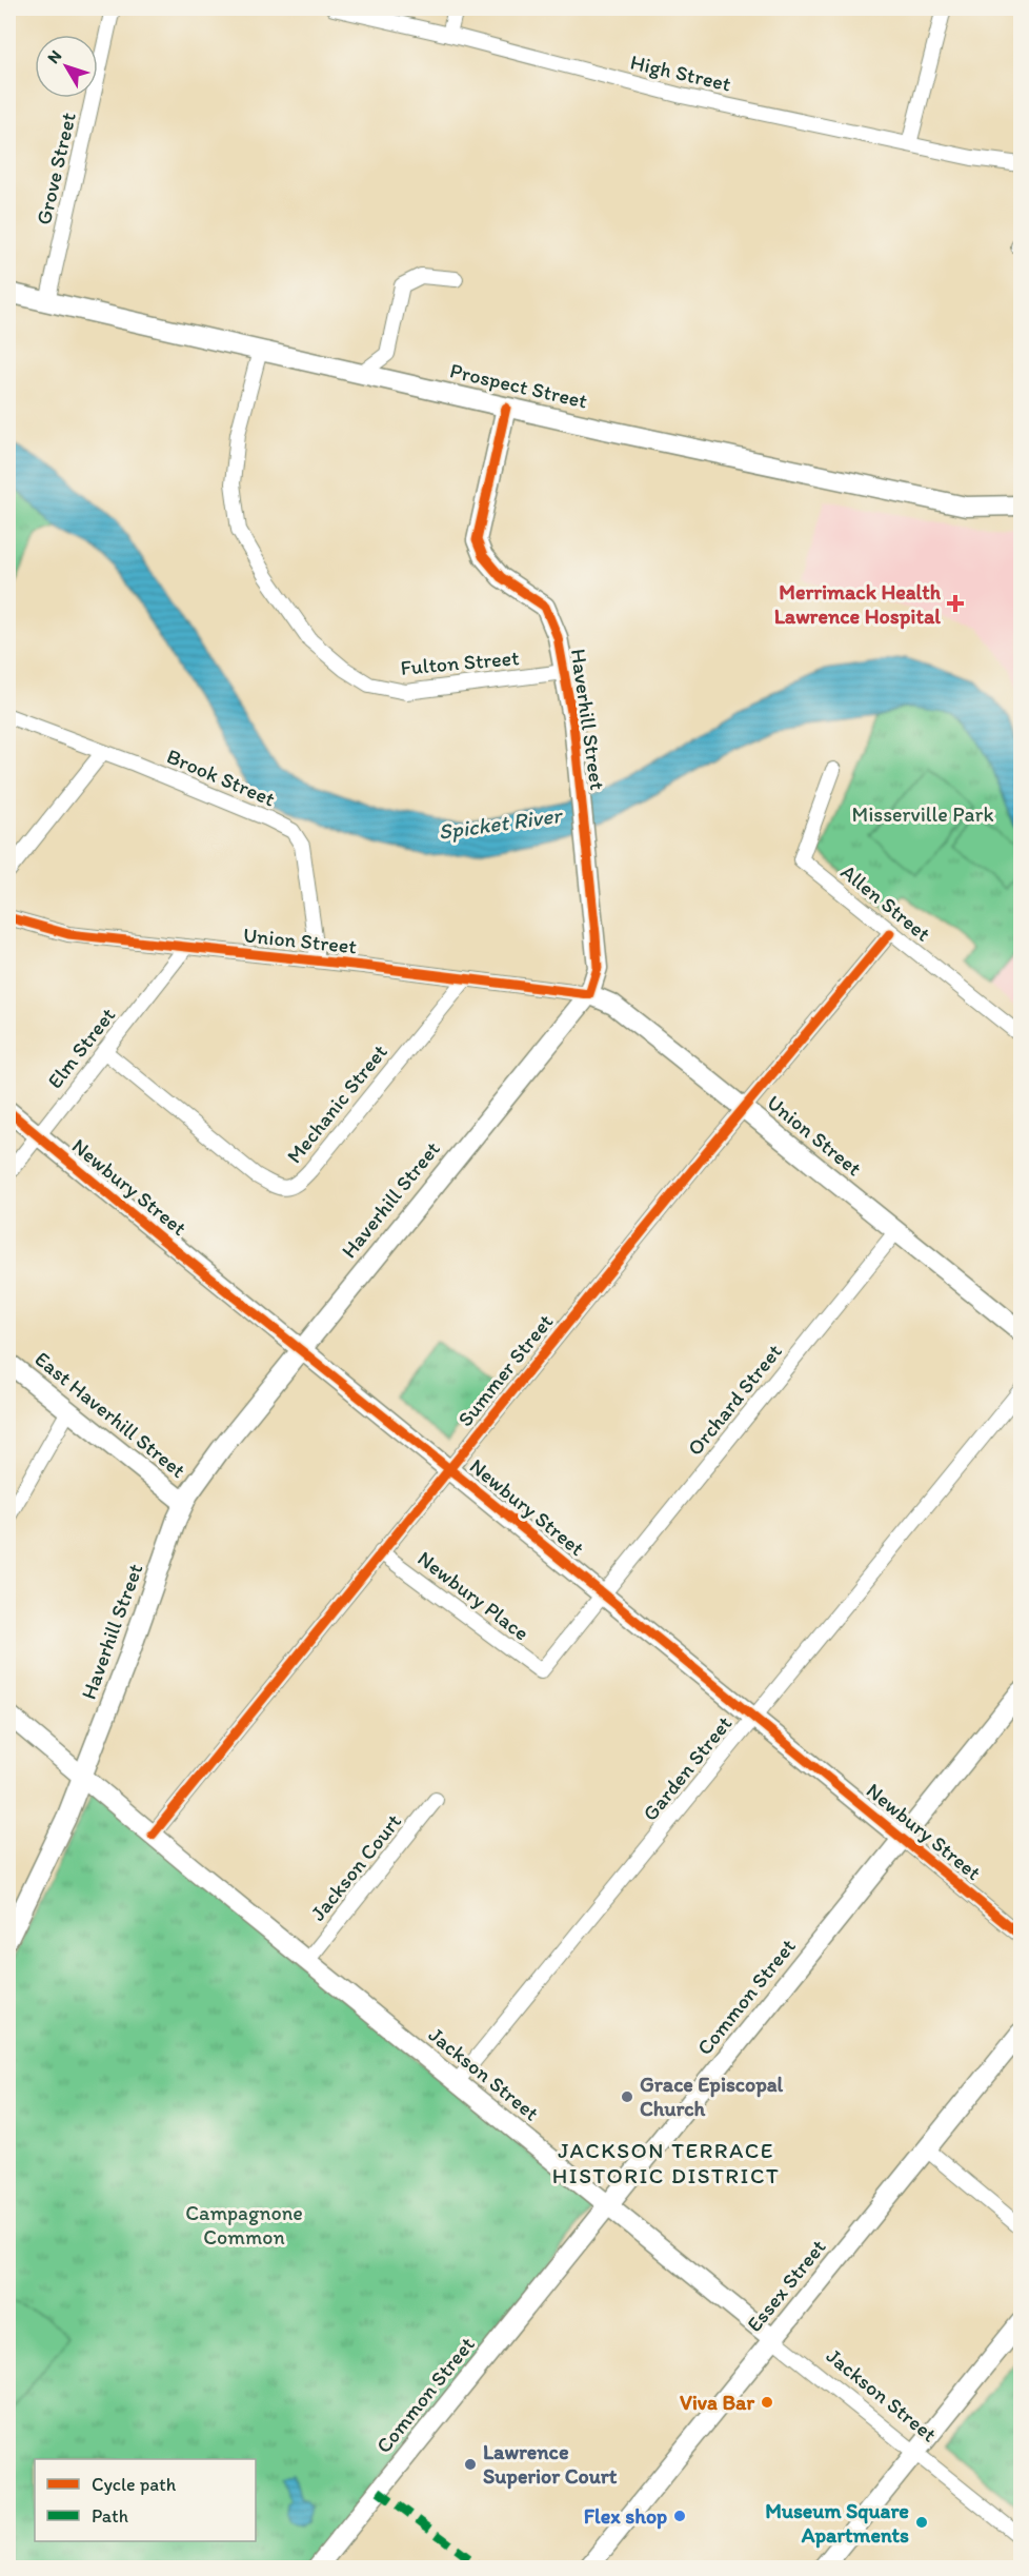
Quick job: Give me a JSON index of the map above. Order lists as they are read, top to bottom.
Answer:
{
  "streets": {
    "main road": [
      "Prospect Street",
      "Haverhill Street",
      "Union Street",
      "Newbury Street",
      "East Haverhill Street",
      "Common Street",
      "Jackson Street",
      "Essex Street"
    ],
    "street": [
      "High Street",
      "Grove Street",
      "Fulton Street",
      "Brook Street",
      "Allen Street",
      "Elm Street",
      "Mechanic Street",
      "Summer Street",
      "Orchard Street",
      "Newbury Place",
      "Garden Street",
      "Jackson Court"
    ]
  },
  "crossings": [
    ["Grove Street", "Prospect Street"],
    ["Prospect Street", "Fulton Street"],
    ["Prospect Street", "Haverhill Street"],
    ["Fulton Street", "Haverhill Street"],
    ["Haverhill Street", "Union Street"],
    ["Haverhill Street", "Newbury Street"],
    ["Haverhill Street", "East Haverhill Street"],
    ["Haverhill Street", "Jackson Street"],
    ["Brook Street", "Union Street"],
    ["Allen Street", "Summer Street"],
    ["Union Street", "Elm Street"],
    ["Union Street", "Mechanic Street"],
    ["Union Street", "Summer Street"],
    ["Union Street", "Orchard Street"],
    ["Elm Street", "Mechanic Street"],
    ["Elm Street", "Newbury Street"],
    ["Newbury Street", "Summer Street"],
    ["Newbury Street", "Orchard Street"],
    ["Newbury Street", "Garden Street"],
    ["Newbury Street", "Common Street"],
    ["Summer Street", "Newbury Place"],
    ["Summer Street", "Jackson Street"],
    ["Orchard Street", "Newbury Place"],
    ["Garden Street", "Jackson Street"],
    ["Jackson Court", "Jackson Street"],
    ["Common Street", "Jackson Street"],
    ["Jackson Street", "Essex Street"]
  ],
  "districts": ["JACKSON TERRACE HISTORIC DISTRICT"],
  "water": ["Spicket River"],
  "parks": ["Misserville Park", "Campagnone Common"],
  "places": {
    "health": ["Merrimack Health Lawrence Hospital"],
    "other": [
      "Grace Episcopal Church",
      "Viva Bar",
      "Lawrence Superior Court",
      "Flex shop",
      "Museum Square Apartments"
    ]
  },
  "legend": ["Cycle path", "Path"],
  "north": "top left"
}
